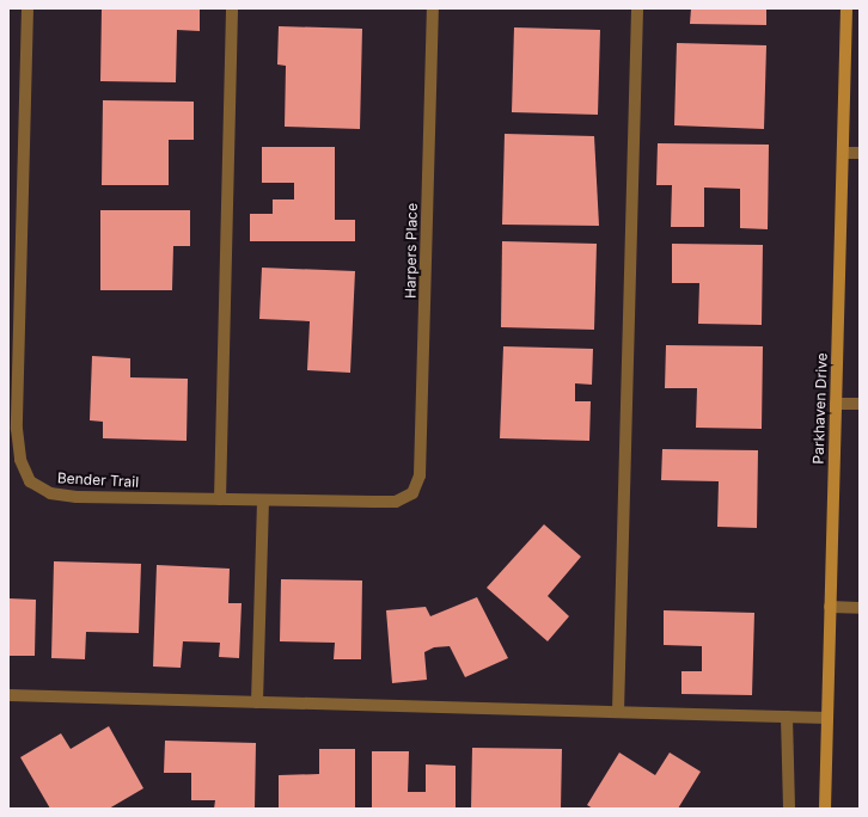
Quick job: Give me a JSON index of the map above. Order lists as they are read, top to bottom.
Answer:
{
  "streets": {
    "street": ["Harpers Place", "Parkhaven Drive", "Bender Trail"]
  },
  "crossings": [
    ["Harpers Place", "Bender Trail"]
  ]
}
